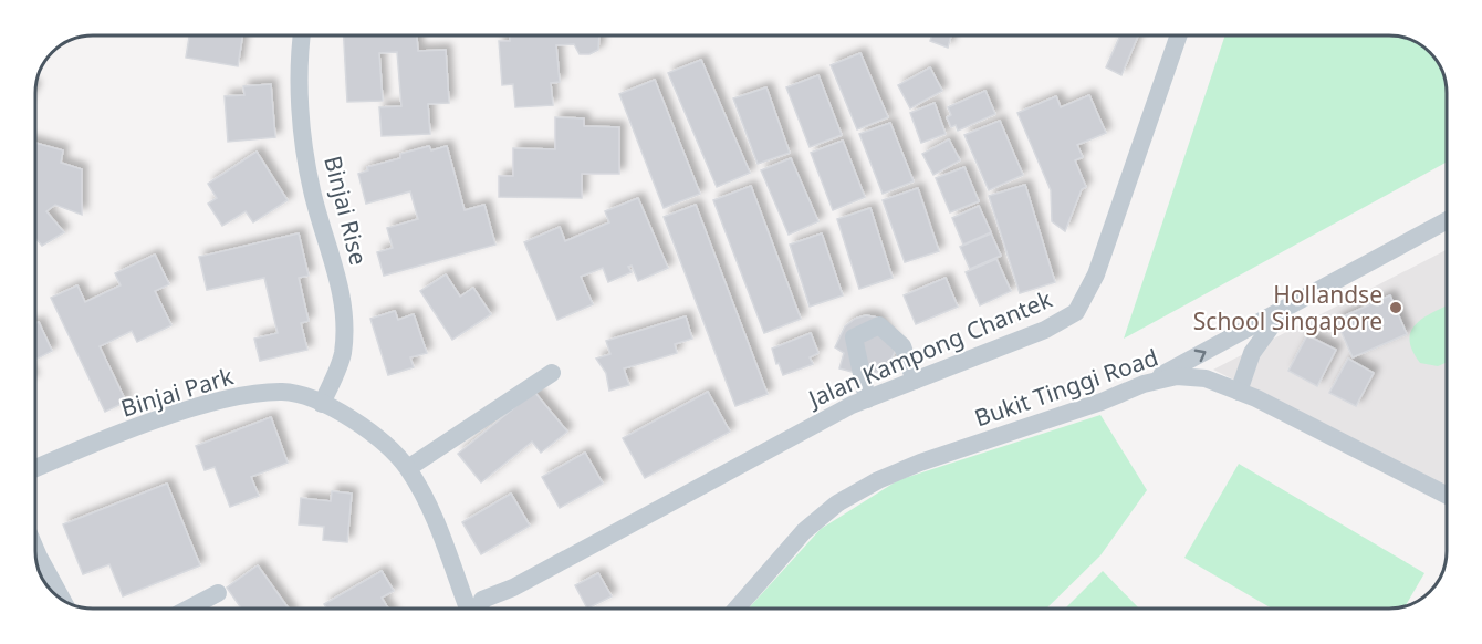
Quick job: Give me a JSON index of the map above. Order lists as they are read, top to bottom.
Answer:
{
  "streets": {
    "street": [
      "Binjai Rise",
      "Jalan Kampong Chantek",
      "Bukit Tinggi Road",
      "Binjai Park"
    ]
  },
  "crossings": [
    ["Binjai Rise", "Binjai Park"]
  ],
  "places": ["Hollandse School Singapore"]
}
